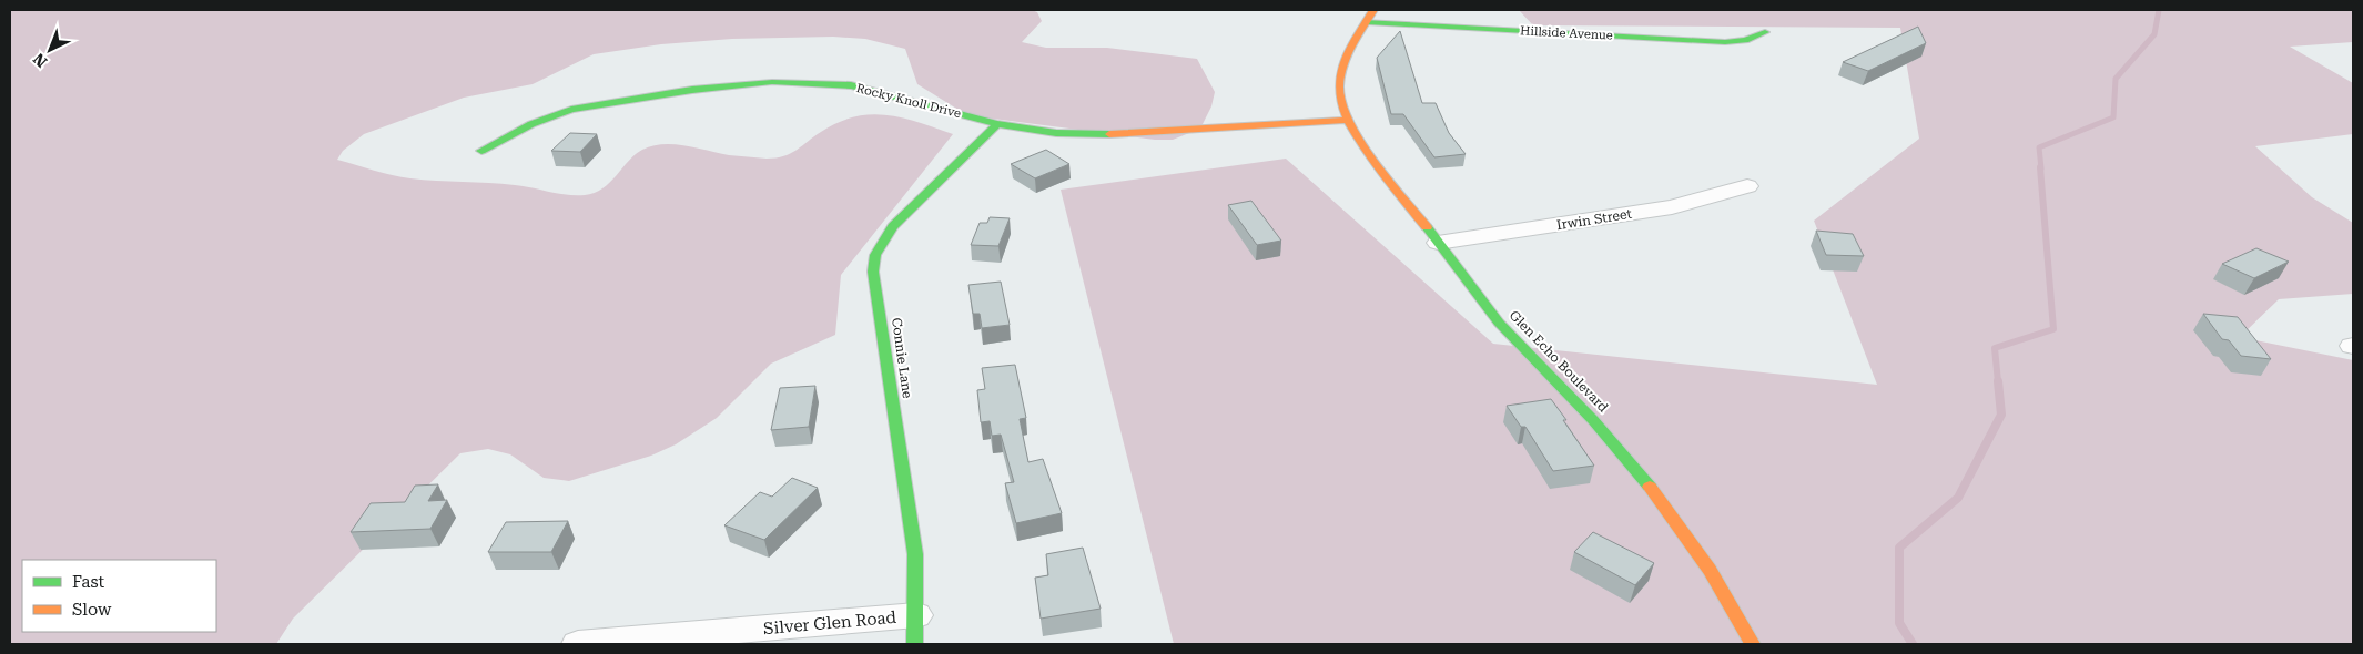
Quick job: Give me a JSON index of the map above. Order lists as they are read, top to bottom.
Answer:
{
  "streets": {
    "street": [
      "Hillside Avenue",
      "Rocky Knoll Drive",
      "Irwin Street",
      "Connie Lane",
      "Glen Echo Boulevard",
      "Silver Glen Road"
    ]
  },
  "crossings": [
    ["Hillside Avenue", "Glen Echo Boulevard"],
    ["Rocky Knoll Drive", "Connie Lane"],
    ["Rocky Knoll Drive", "Glen Echo Boulevard"],
    ["Irwin Street", "Glen Echo Boulevard"],
    ["Connie Lane", "Silver Glen Road"]
  ],
  "legend": ["Fast", "Slow"],
  "north": "bottom left"
}
